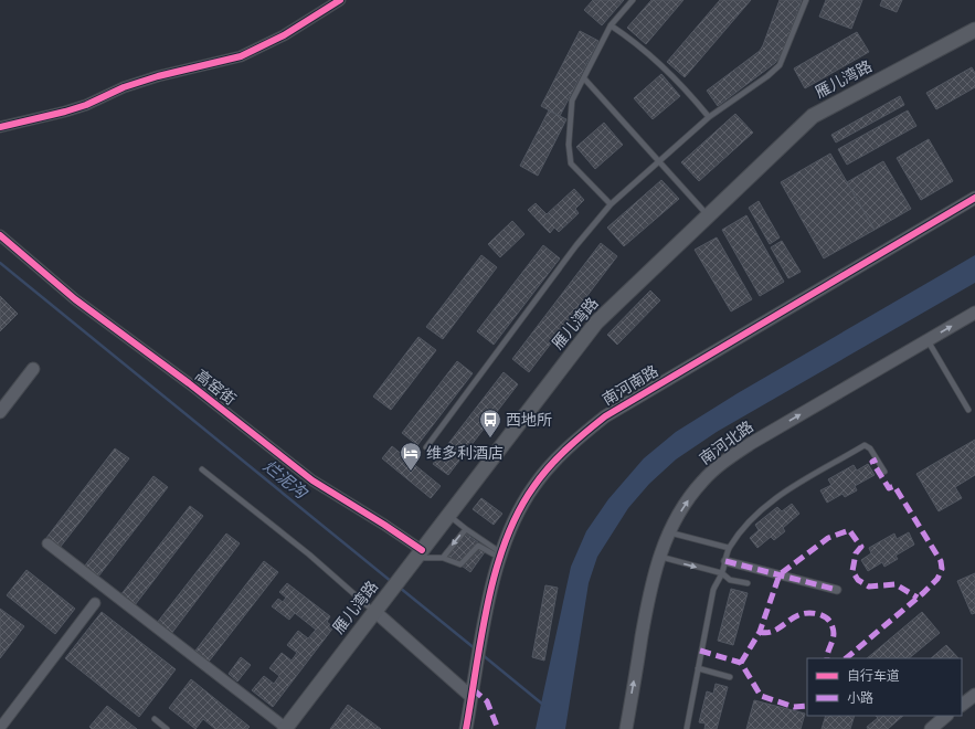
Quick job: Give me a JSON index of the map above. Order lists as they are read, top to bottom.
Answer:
{
  "streets": {
    "main road": ["雁儿湾路"],
    "street": ["南河南路", "高窑街", "南河北路"]
  },
  "crossings": [
    ["雁儿湾路", "高窑街"]
  ],
  "one_way": ["南河北路"],
  "water": ["烂泥沟"],
  "places": {
    "bus stop": ["西地所"],
    "hotel": ["维多利酒店"]
  },
  "legend": ["自行车道", "小路"]
}
